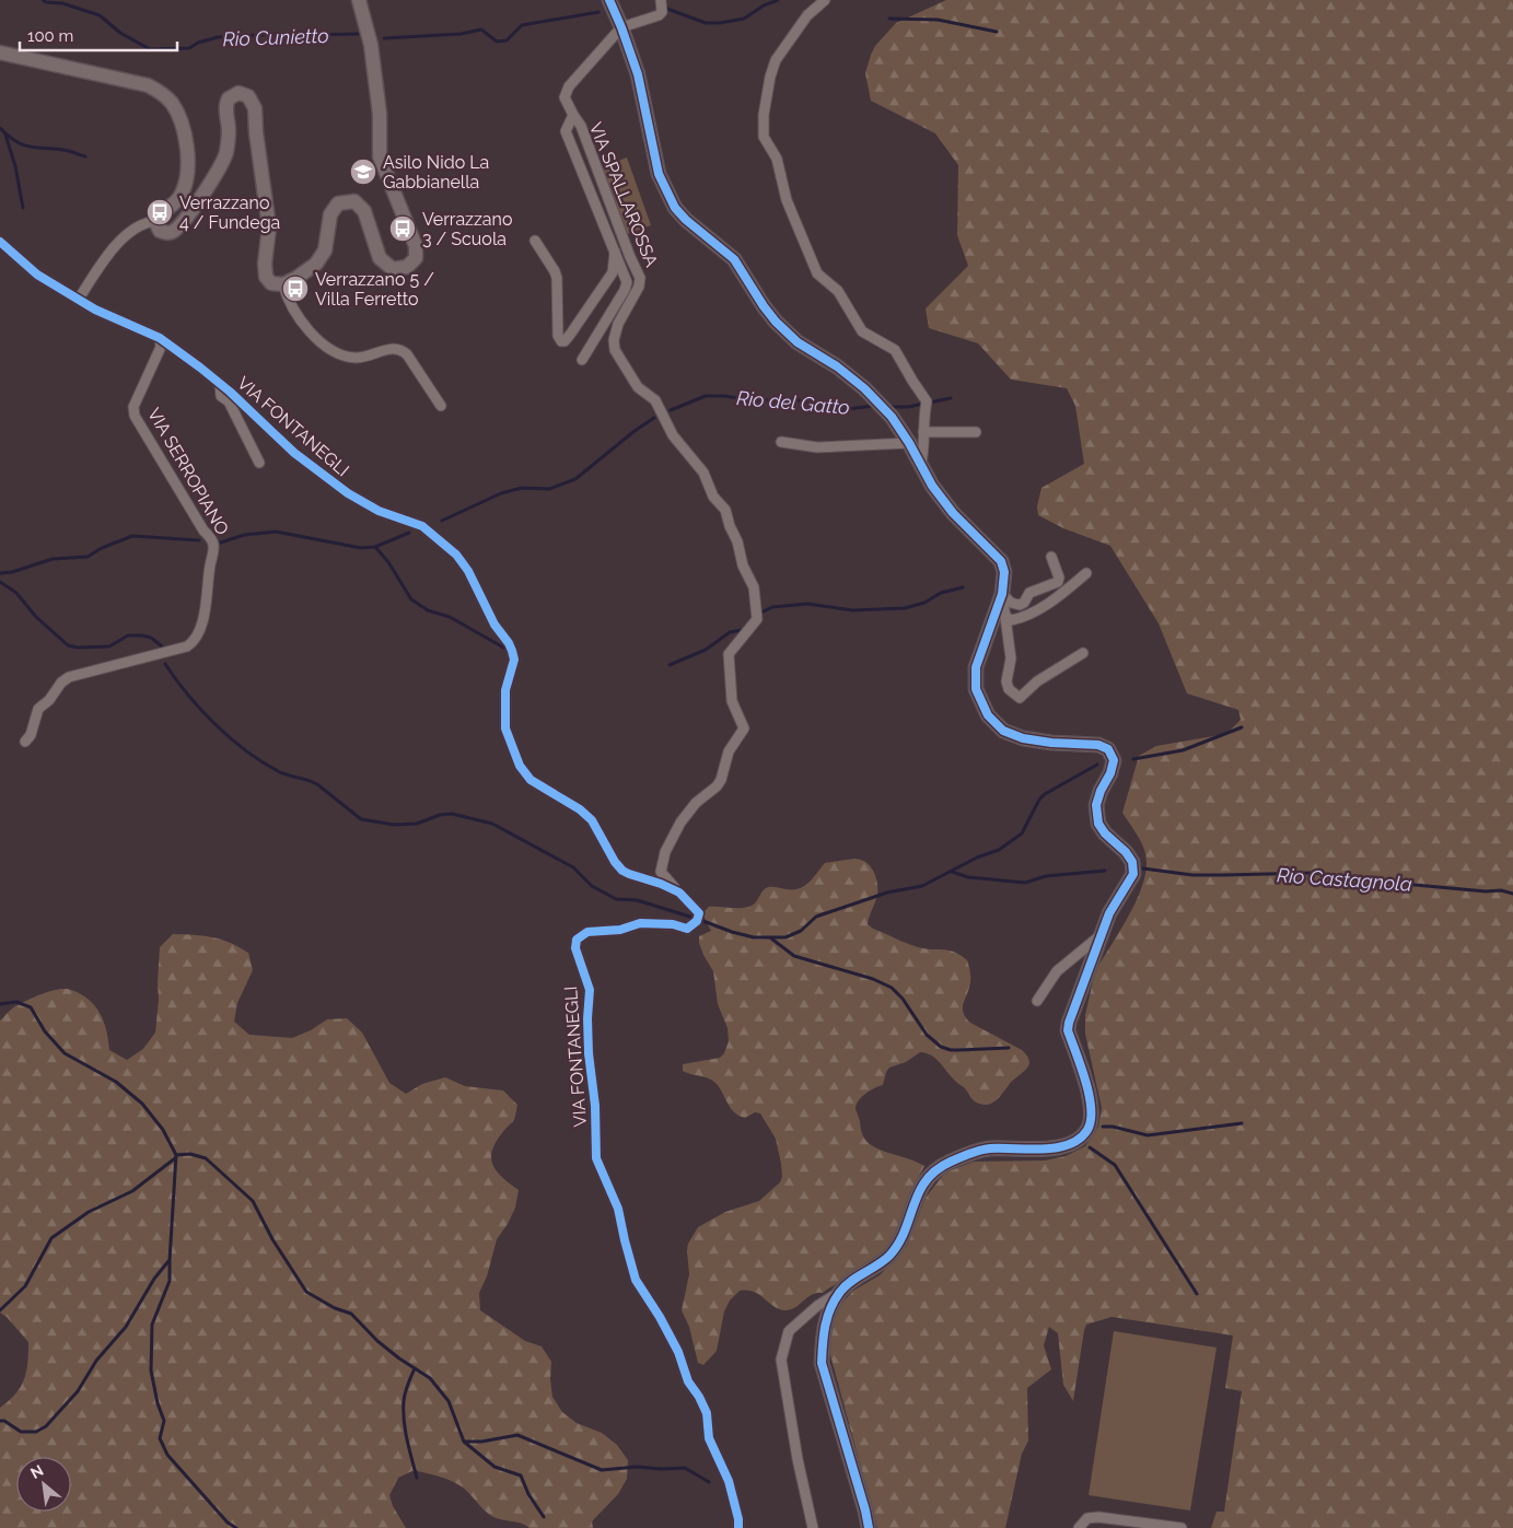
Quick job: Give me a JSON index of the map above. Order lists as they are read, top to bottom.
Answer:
{
  "streets": {
    "street": ["VIA SPALLAROSSA", "VIA FONTANEGLI", "VIA SERROPIANO"]
  },
  "crossings": [
    ["VIA SPALLAROSSA", "VIA FONTANEGLI"],
    ["VIA FONTANEGLI", "VIA SERROPIANO"]
  ],
  "water": ["Rio Cunietto", "Rio del Gatto", "Rio Castagnola"],
  "places": {
    "school or university": ["Asilo Nido La Gabbianella"],
    "bus stop": ["Verrazzano 4 / Fundega", "Verrazzano 3 / Scuola", "Verrazzano 5 / Villa Ferretto"]
  },
  "scale_bar": "100 m",
  "north": "top left"
}
